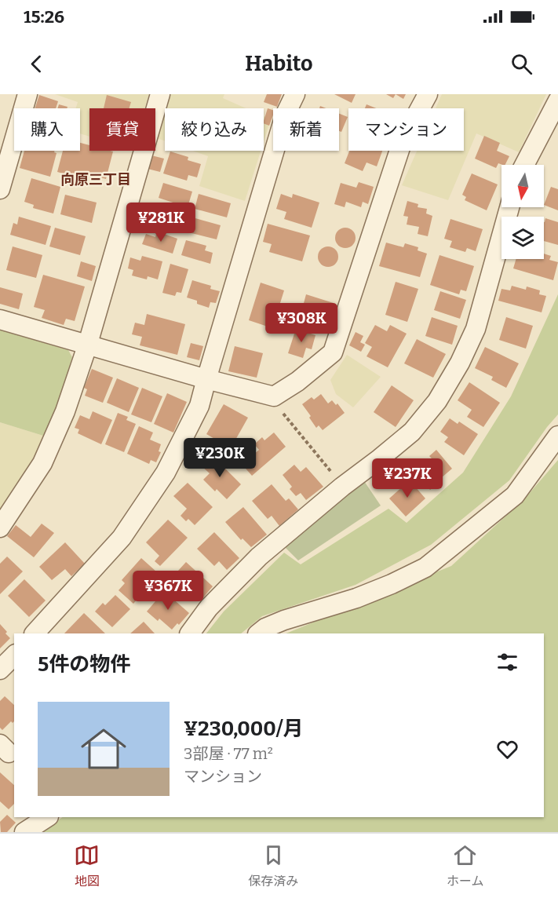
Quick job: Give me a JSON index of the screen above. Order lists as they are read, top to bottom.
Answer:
{
  "districts": ["向原三丁目"],
  "north": "bottom",
  "page": {
    "status": "15:26",
    "header": "Habito",
    "chip": [
      "購入",
      "賃貸",
      "絞り込み",
      "新着",
      "マンション"
    ],
    "price": [
      "¥281K",
      "¥308K",
      "¥230K",
      "¥237K",
      "¥367K"
    ],
    "heading": "5件の物件",
    "list": [
      {
        "name": "¥230,000/月",
        "note": "3部屋 · 77 m² · マンション"
      }
    ],
    "tabs": ["地図", "保存済み", "ホーム"]
  }
}
